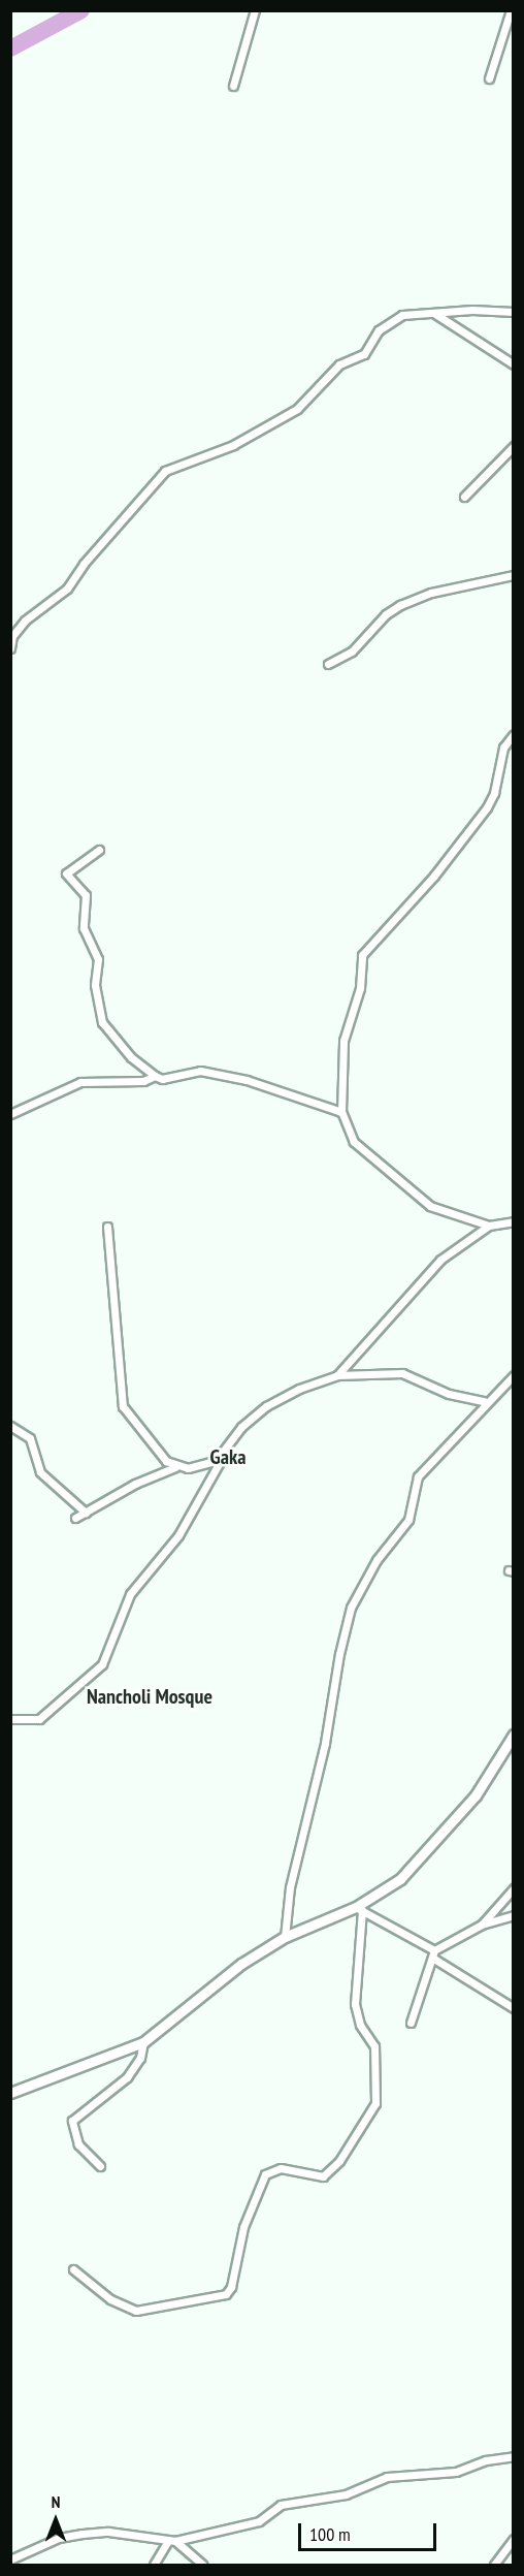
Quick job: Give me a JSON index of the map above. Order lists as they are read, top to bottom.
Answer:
{
  "districts": ["Gaka", "Nancholi Mosque"],
  "scale_bar": "100 m",
  "north": "top"
}
